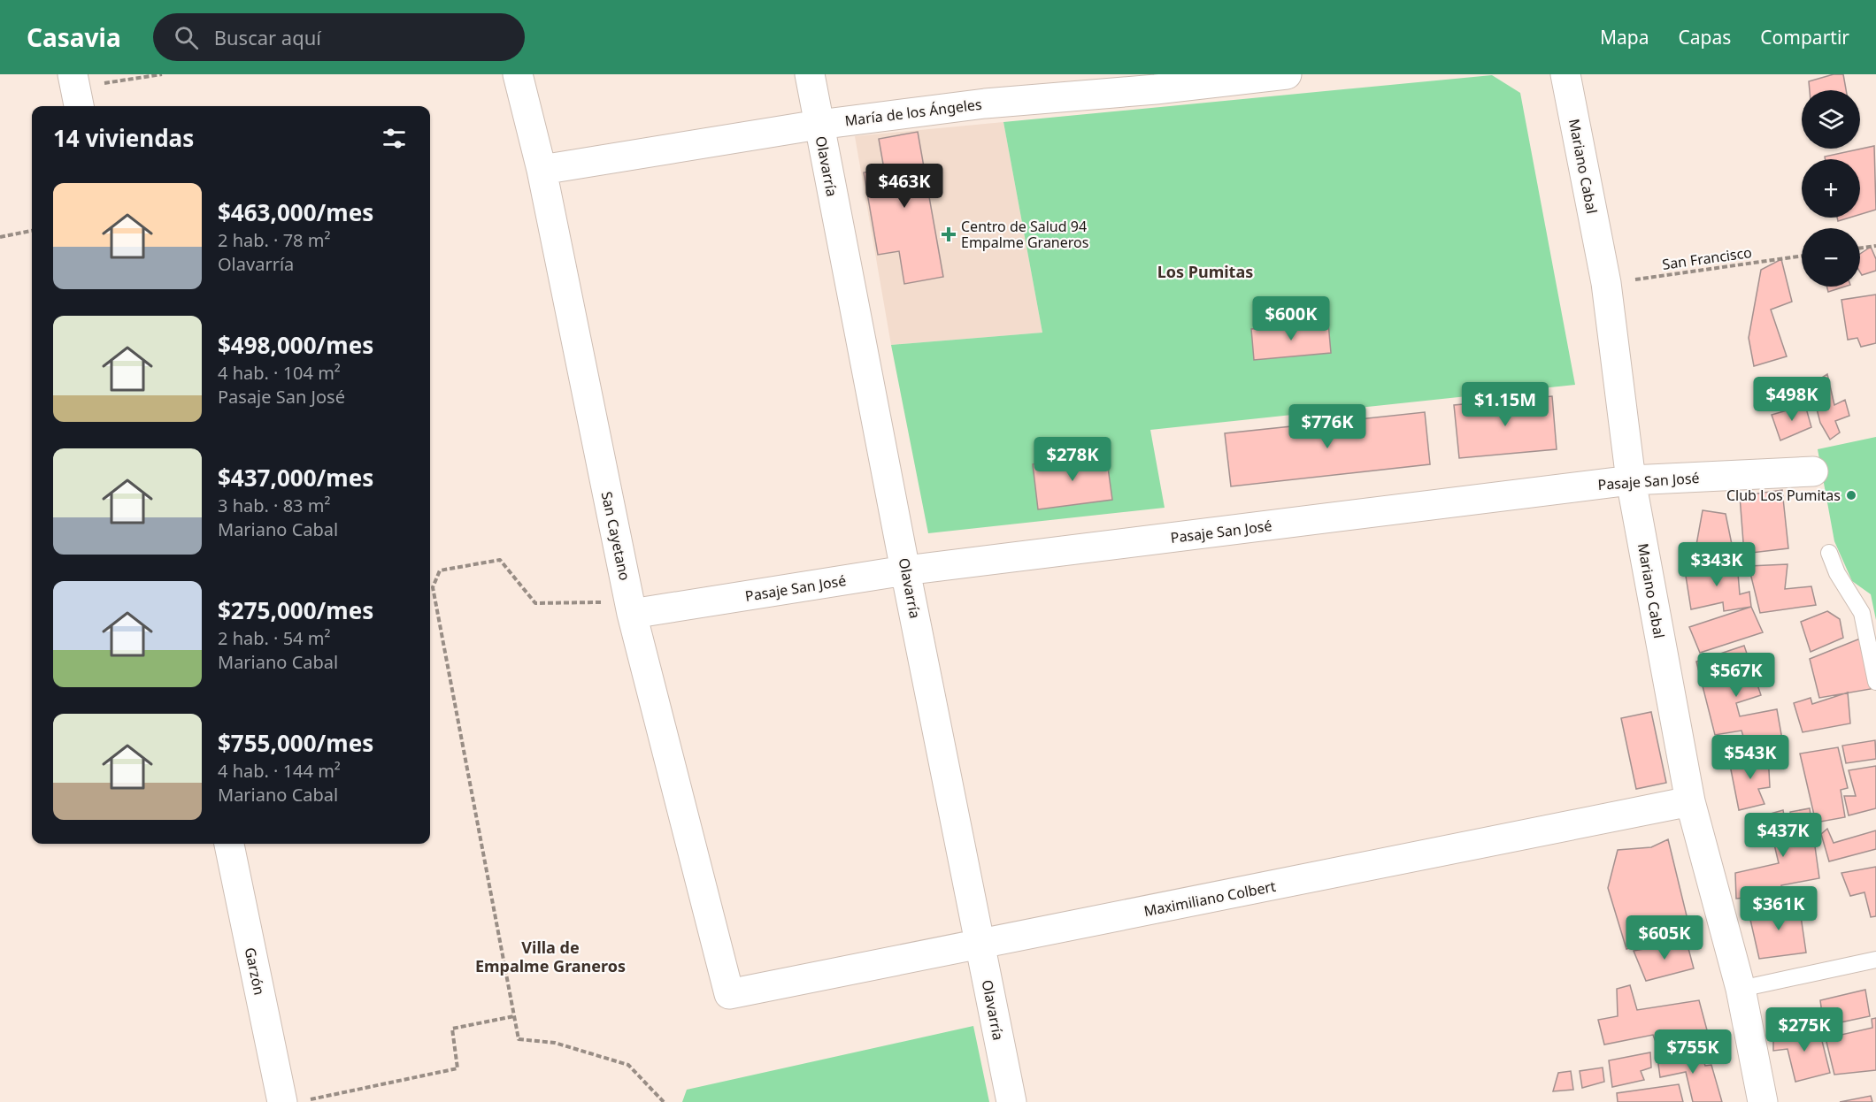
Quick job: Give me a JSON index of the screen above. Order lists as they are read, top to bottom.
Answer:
{
  "streets": {
    "street": [
      "María de los Ángeles",
      "Olavarría",
      "Mariano Cabal",
      "Pasaje San José",
      "San Cayetano",
      "Maximiliano Colbert",
      "Garzón"
    ],
    "path": ["San Francisco"]
  },
  "crossings": [
    ["María de los Ángeles", "Olavarría"],
    ["María de los Ángeles", "San Cayetano"],
    ["Olavarría", "Pasaje San José"],
    ["Olavarría", "Maximiliano Colbert"],
    ["Mariano Cabal", "San Francisco"],
    ["Mariano Cabal", "Pasaje San José"],
    ["Mariano Cabal", "Maximiliano Colbert"],
    ["Pasaje San José", "San Cayetano"],
    ["San Cayetano", "Maximiliano Colbert"]
  ],
  "districts": ["Los Pumitas", "Villa de Empalme Graneros"],
  "places": {
    "health": ["Centro de Salud 94 Empalme Graneros"],
    "other": ["Club Los Pumitas"]
  },
  "page": {
    "header": "Casavia",
    "search": "Buscar aquí",
    "nav": ["Mapa", "Capas", "Compartir"],
    "map_buttons": ["+", "−"],
    "heading": "14 viviendas",
    "price": [
      "$463K",
      "$600K",
      "$498K",
      "$1.15M",
      "$776K",
      "$278K",
      "$343K",
      "$567K",
      "$543K",
      "$437K",
      "$361K",
      "$605K",
      "$275K",
      "$755K"
    ],
    "list": [
      {
        "name": "$463,000/mes",
        "note": "2 hab. · 78 m² · Olavarría"
      },
      {
        "name": "$498,000/mes",
        "note": "4 hab. · 104 m² · Pasaje San José"
      },
      {
        "name": "$437,000/mes",
        "note": "3 hab. · 83 m² · Mariano Cabal"
      },
      {
        "name": "$275,000/mes",
        "note": "2 hab. · 54 m² · Mariano Cabal"
      },
      {
        "name": "$755,000/mes",
        "note": "4 hab. · 144 m² · Mariano Cabal"
      }
    ]
  }
}
